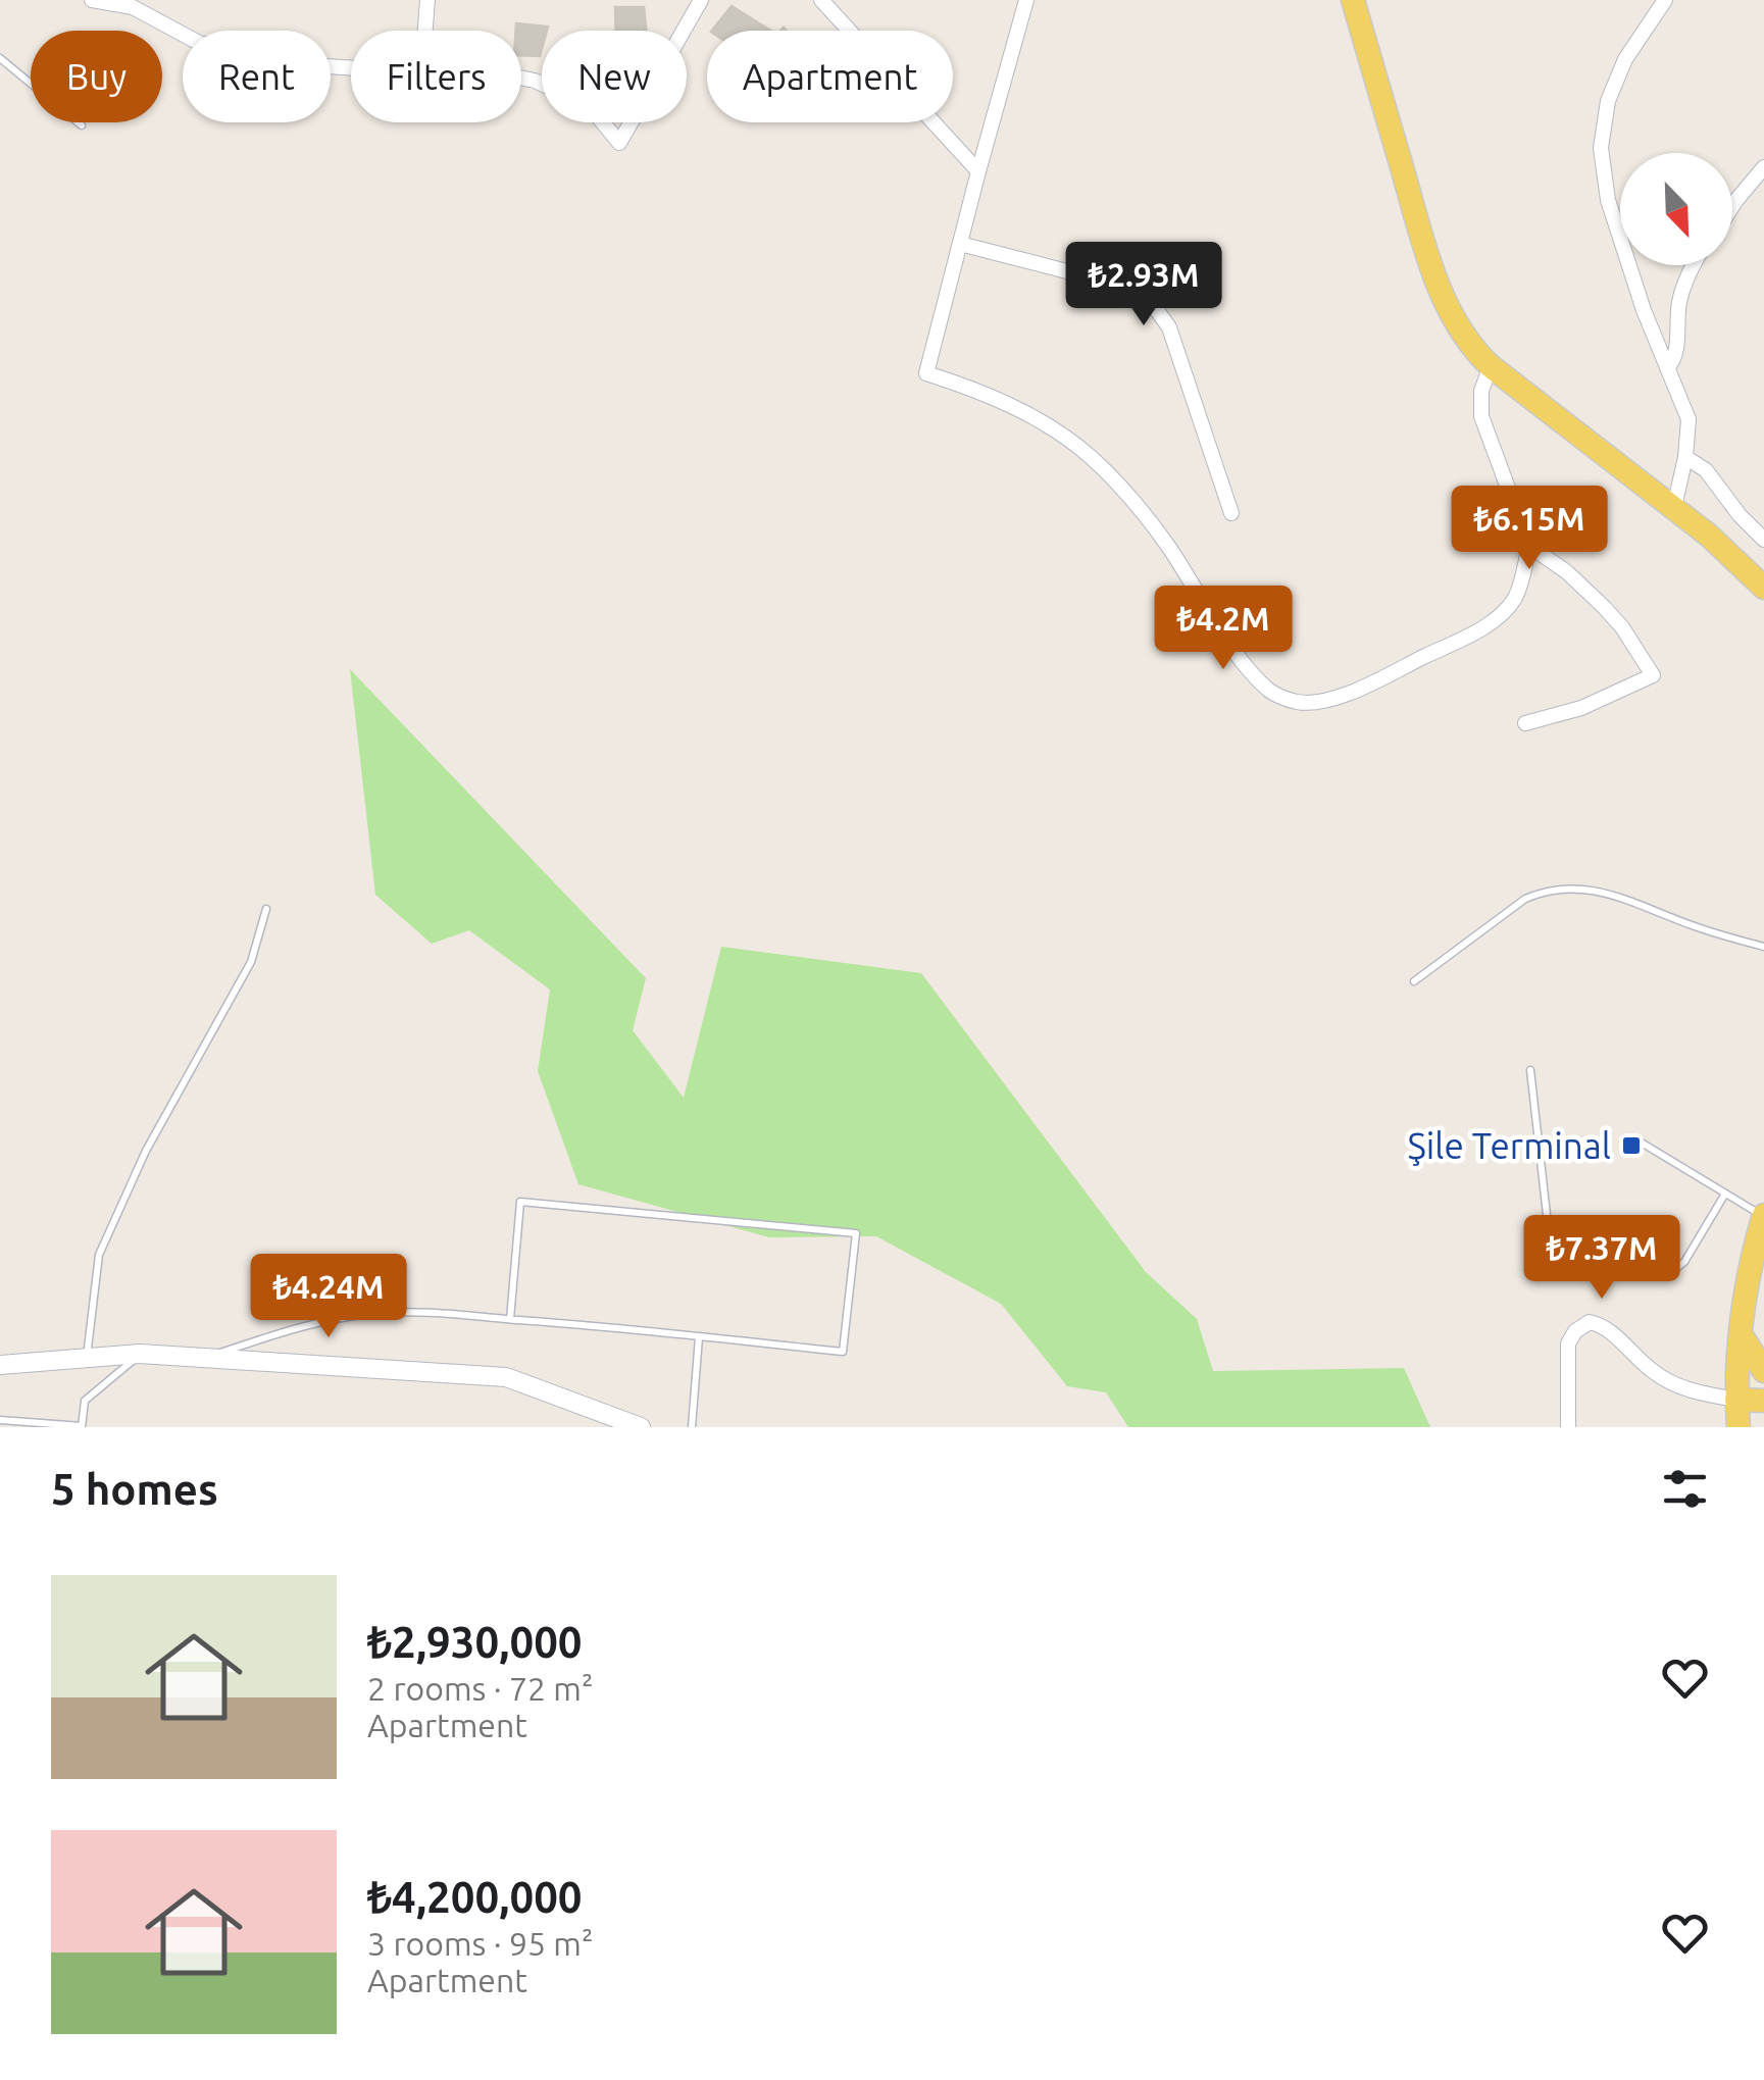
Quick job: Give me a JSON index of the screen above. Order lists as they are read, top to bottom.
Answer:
{
  "places": {
    "transit": ["Şile Terminal"]
  },
  "north": "bottom right",
  "page": {
    "chip": [
      "Buy",
      "Rent",
      "Filters",
      "New",
      "Apartment"
    ],
    "price": [
      "₺2.93M",
      "₺6.15M",
      "₺4.2M",
      "₺7.37M",
      "₺4.24M"
    ],
    "heading": "5 homes",
    "list": [
      {
        "name": "₺2,930,000",
        "note": "2 rooms · 72 m² · Apartment"
      },
      {
        "name": "₺4,200,000",
        "note": "3 rooms · 95 m² · Apartment"
      }
    ]
  }
}
